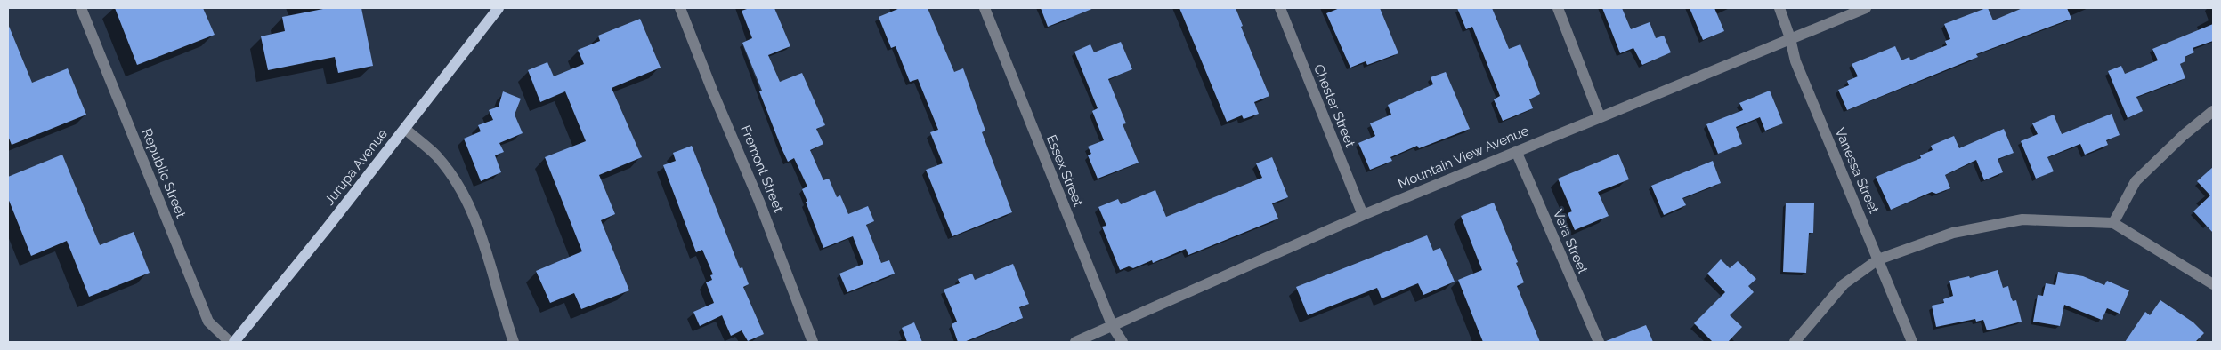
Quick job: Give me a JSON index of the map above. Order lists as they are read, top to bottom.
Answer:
{
  "streets": {
    "main road": ["Jurupa Avenue"],
    "street": [
      "Chester Street",
      "Mountain View Avenue",
      "Fremont Street",
      "Essex Street",
      "Vanessa Street",
      "Republic Street",
      "Vera Street"
    ]
  },
  "crossings": [
    ["Chester Street", "Mountain View Avenue"],
    ["Mountain View Avenue", "Essex Street"],
    ["Mountain View Avenue", "Vanessa Street"],
    ["Mountain View Avenue", "Vera Street"]
  ]
}
